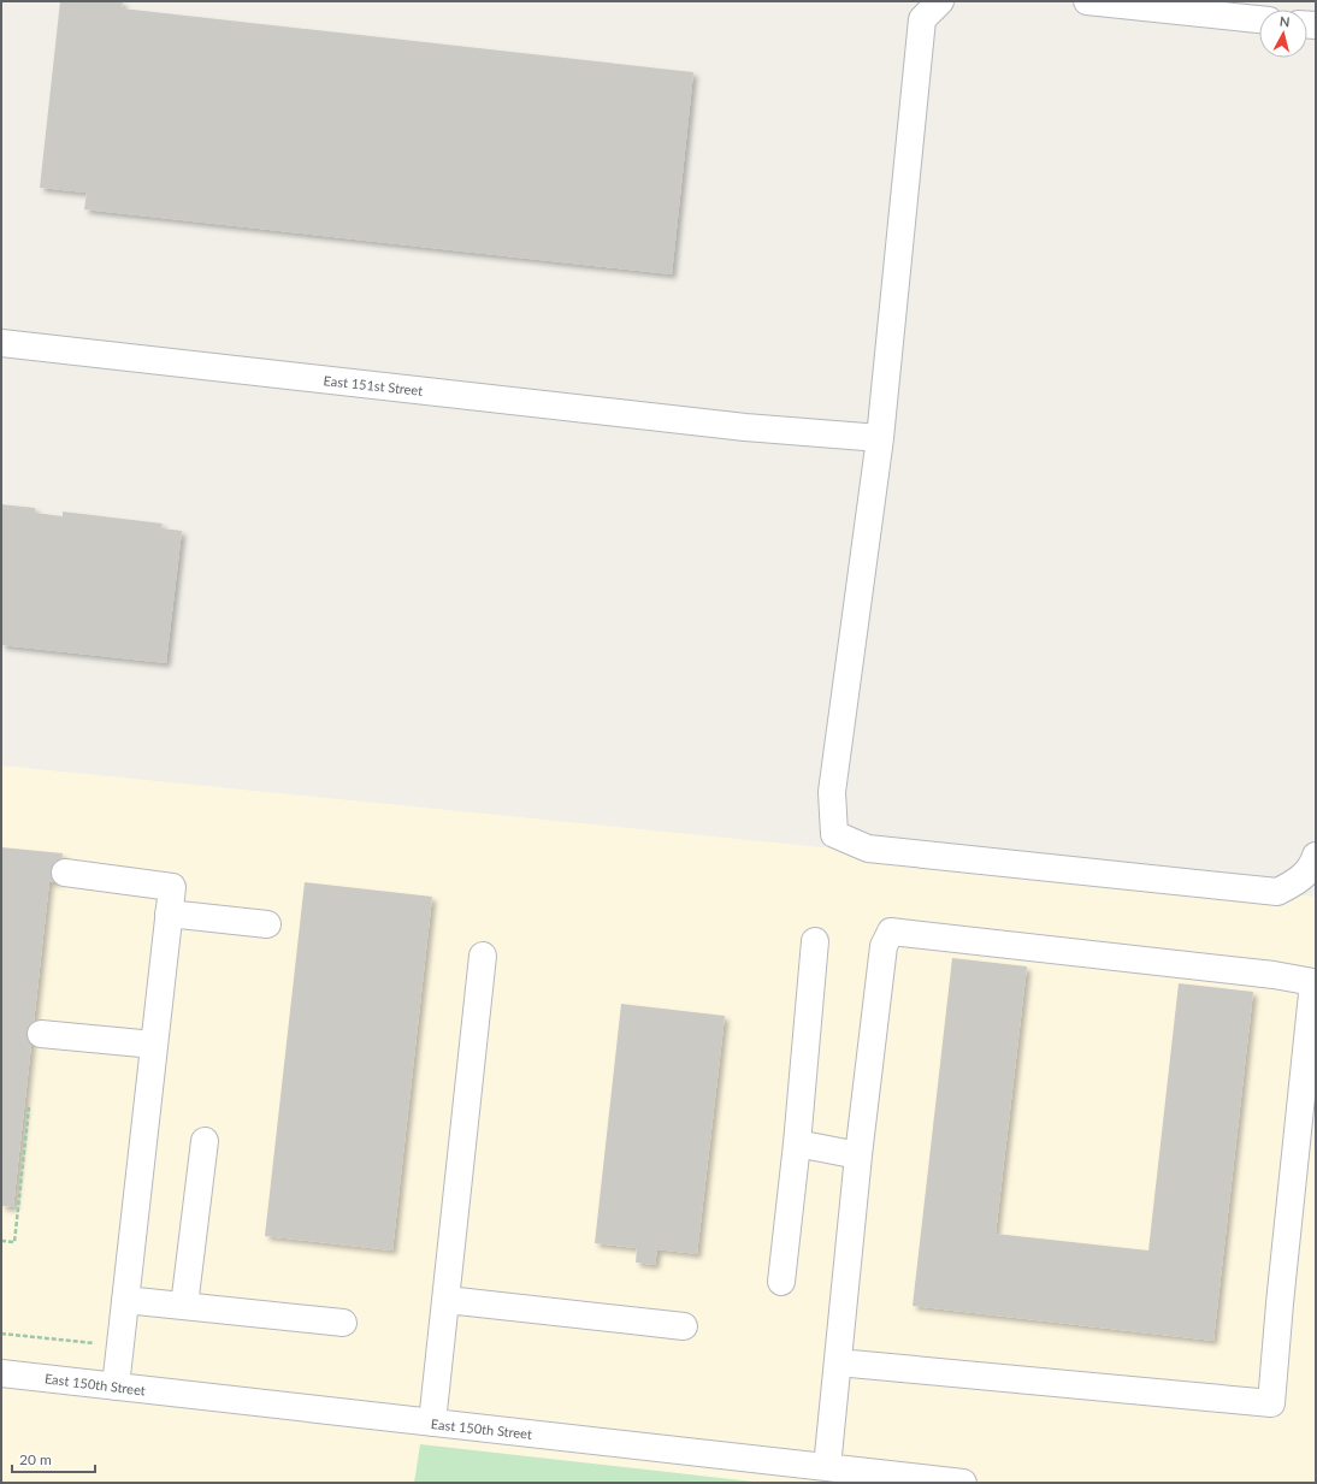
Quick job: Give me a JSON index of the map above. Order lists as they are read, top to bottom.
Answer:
{
  "streets": {
    "street": ["East 151st Street", "East 150th Street"]
  },
  "scale_bar": "20 m",
  "north": "top"
}
